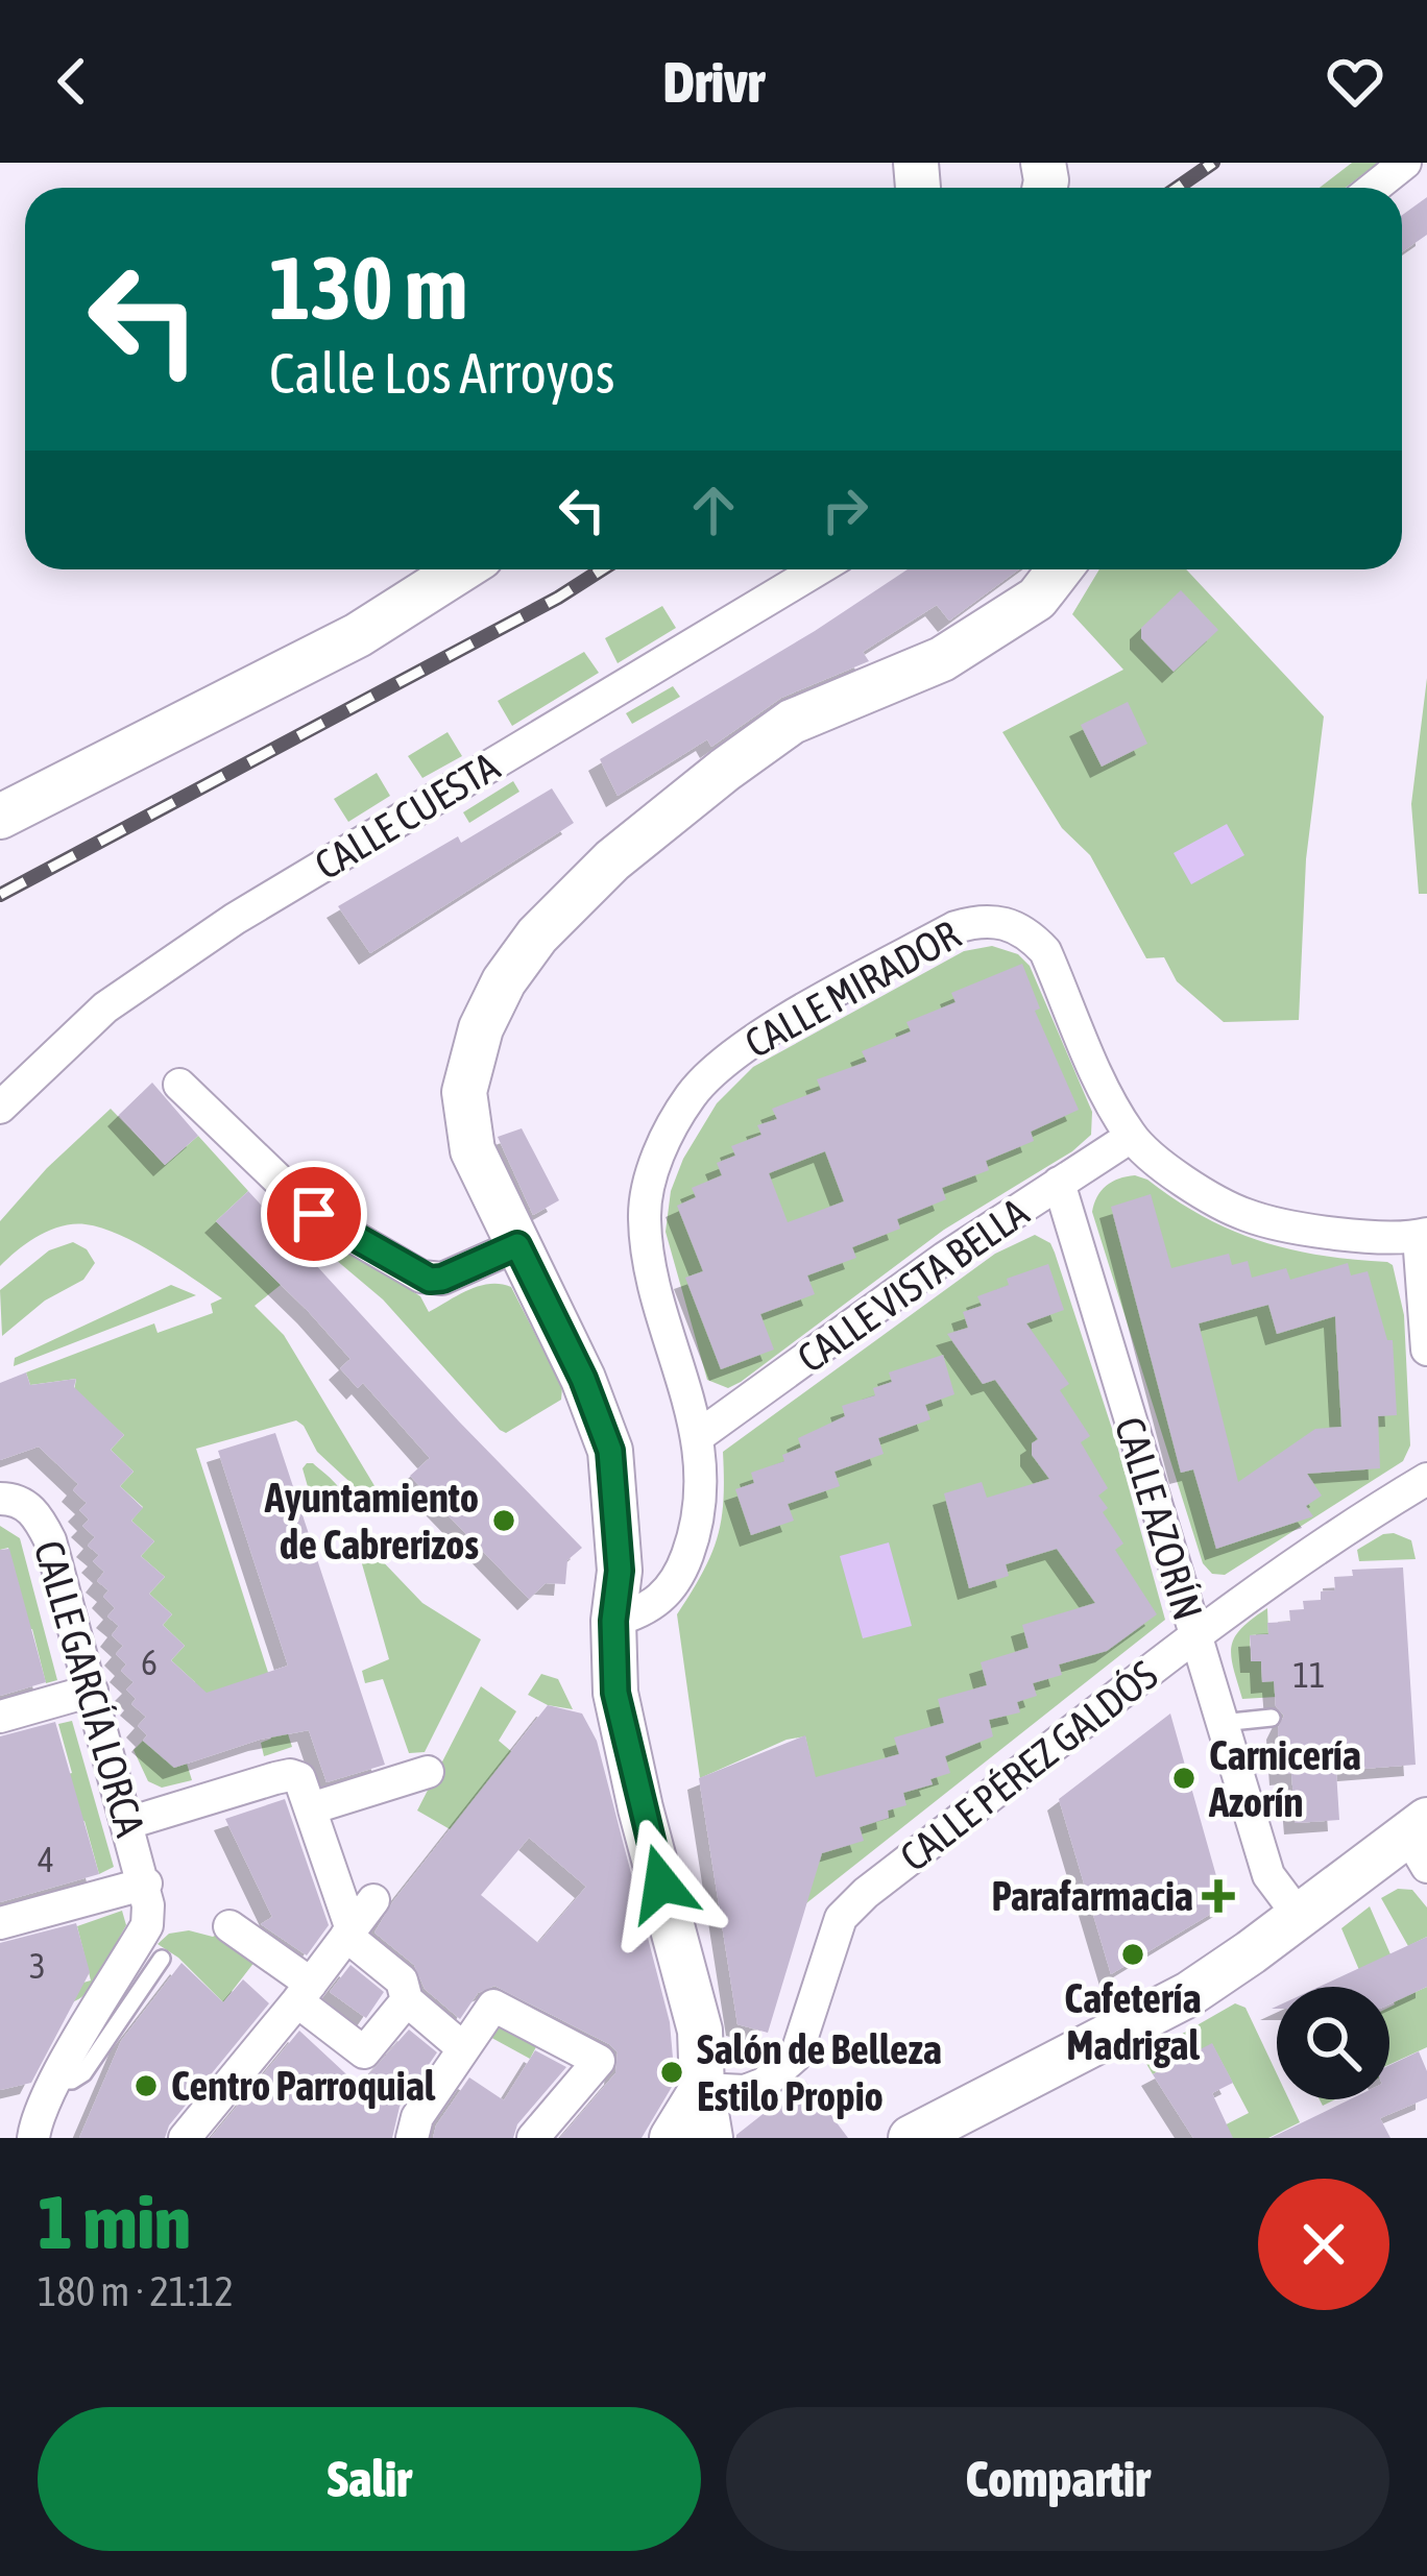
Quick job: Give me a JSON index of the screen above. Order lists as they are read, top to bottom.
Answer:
{
  "streets": {
    "street": [
      "CALLE CUESTA",
      "CALLE MIRADOR",
      "CALLE VISTA BELLA",
      "CALLE AZORÍN",
      "CALLE GARCÍA LORCA",
      "CALLE PÉREZ GALDÓS"
    ]
  },
  "crossings": [
    ["CALLE MIRADOR", "CALLE VISTA BELLA"],
    ["CALLE VISTA BELLA", "CALLE AZORÍN"],
    ["CALLE AZORÍN", "CALLE PÉREZ GALDÓS"]
  ],
  "places": {
    "other": [
      "Ayuntamiento de Cabrerizos",
      "Carnicería Azorín",
      "Cafetería Madrigal",
      "Salón de Belleza Estilo Propio",
      "Centro Parroquial"
    ],
    "health": ["Parafarmacia"]
  },
  "house_numbers": [
    "6",
    "11",
    "4",
    "3"
  ],
  "page": {
    "header": "Drivr",
    "turn": ["130 m", "Calle Los Arroyos"],
    "heading": ["1 min", "180 m · 21:12"],
    "buttons": ["Salir", "Compartir"]
  }
}
